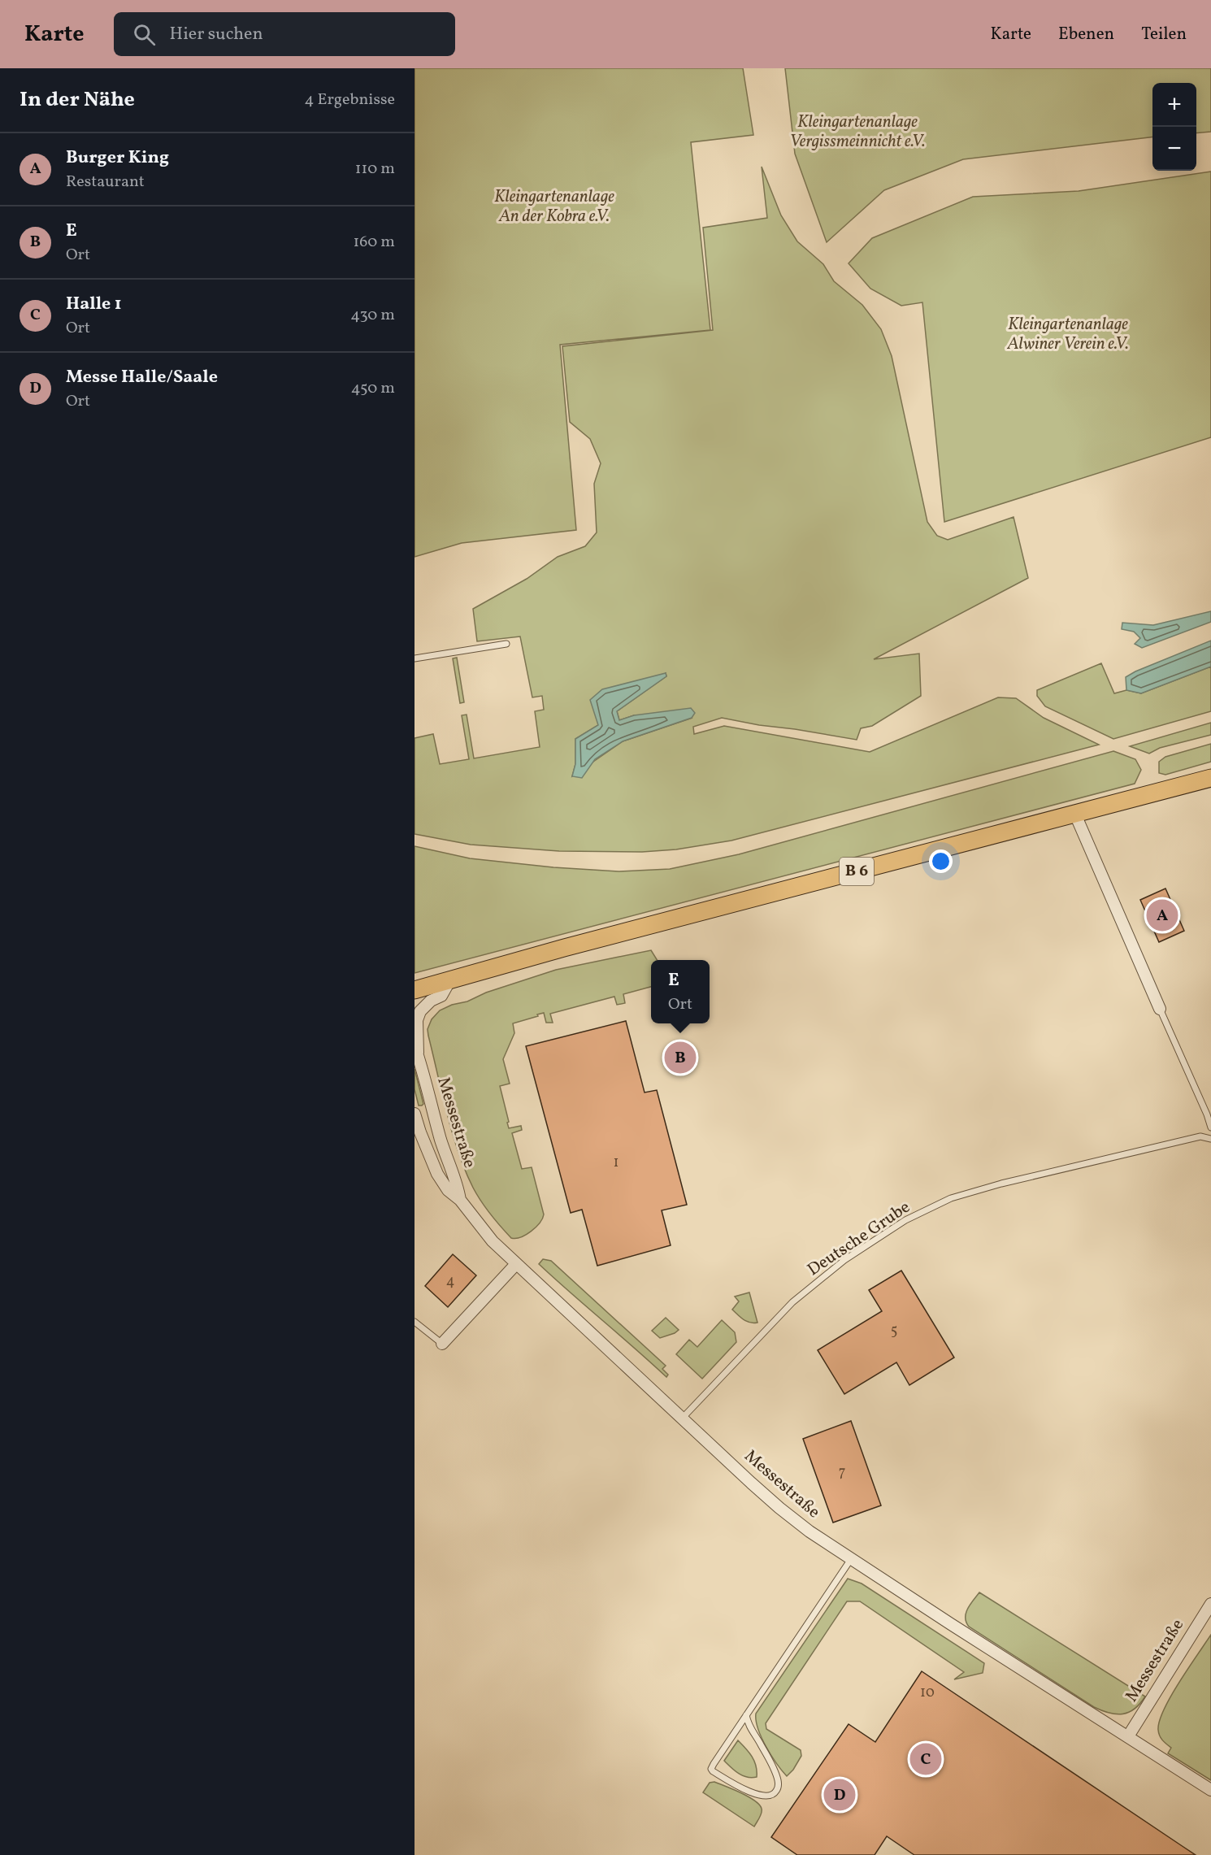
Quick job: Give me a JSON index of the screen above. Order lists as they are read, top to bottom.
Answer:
{
  "streets": {
    "main road": ["B 6"],
    "street": ["Messestraße"],
    "lane": ["Deutsche Grube"]
  },
  "crossings": [
    ["B 6", "Messestraße"],
    ["Messestraße", "Deutsche Grube"]
  ],
  "parks": ["Kleingartenanlage Vergissmeinnicht e.V.", "Kleingartenanlage An der Kobra e.V.", "Kleingartenanlage Alwiner Verein e.V."],
  "house_numbers": [
    "1",
    "4",
    "5",
    "7",
    "10"
  ],
  "page": {
    "header": "Karte",
    "search": "Hier suchen",
    "nav": ["Karte", "Ebenen", "Teilen"],
    "heading": ["In der Nähe", "4 Ergebnisse"],
    "map_buttons": ["+", "−"],
    "list": [
      {
        "mark": "A",
        "name": "Burger King",
        "note": "Restaurant",
        "value": "110 m"
      },
      {
        "mark": "B",
        "name": "E",
        "note": "Ort",
        "value": "160 m"
      },
      {
        "mark": "C",
        "name": "Halle 1",
        "note": "Ort",
        "value": "430 m"
      },
      {
        "mark": "D",
        "name": "Messe Halle/Saale",
        "note": "Ort",
        "value": "450 m"
      }
    ],
    "pins": [
      "A",
      "B",
      "C",
      "D"
    ],
    "popup": ["E", "Ort"]
  }
}
